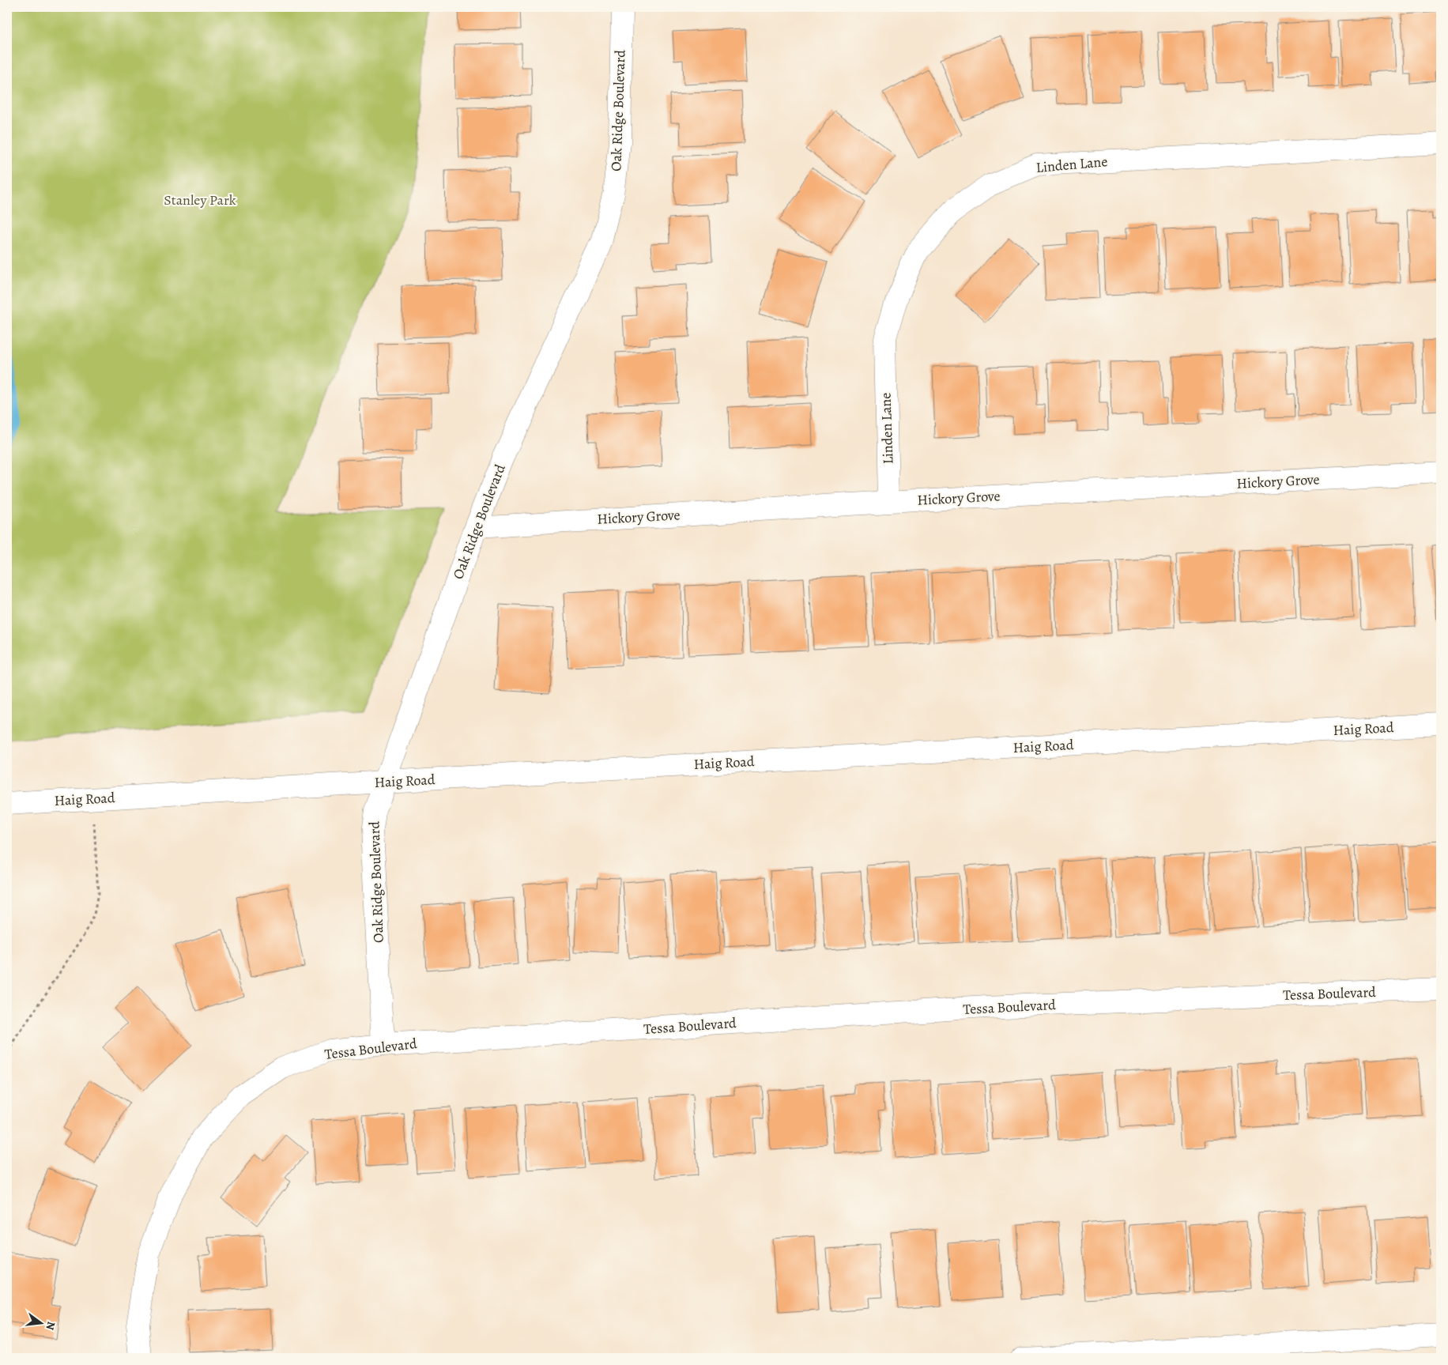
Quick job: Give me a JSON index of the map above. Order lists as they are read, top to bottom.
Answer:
{
  "streets": {
    "street": [
      "Oak Ridge Boulevard",
      "Linden Lane",
      "Hickory Grove",
      "Haig Road",
      "Tessa Boulevard"
    ]
  },
  "crossings": [
    ["Oak Ridge Boulevard", "Hickory Grove"],
    ["Oak Ridge Boulevard", "Haig Road"],
    ["Oak Ridge Boulevard", "Tessa Boulevard"],
    ["Linden Lane", "Hickory Grove"]
  ],
  "parks": ["Stanley Park"],
  "north": "right"
}
